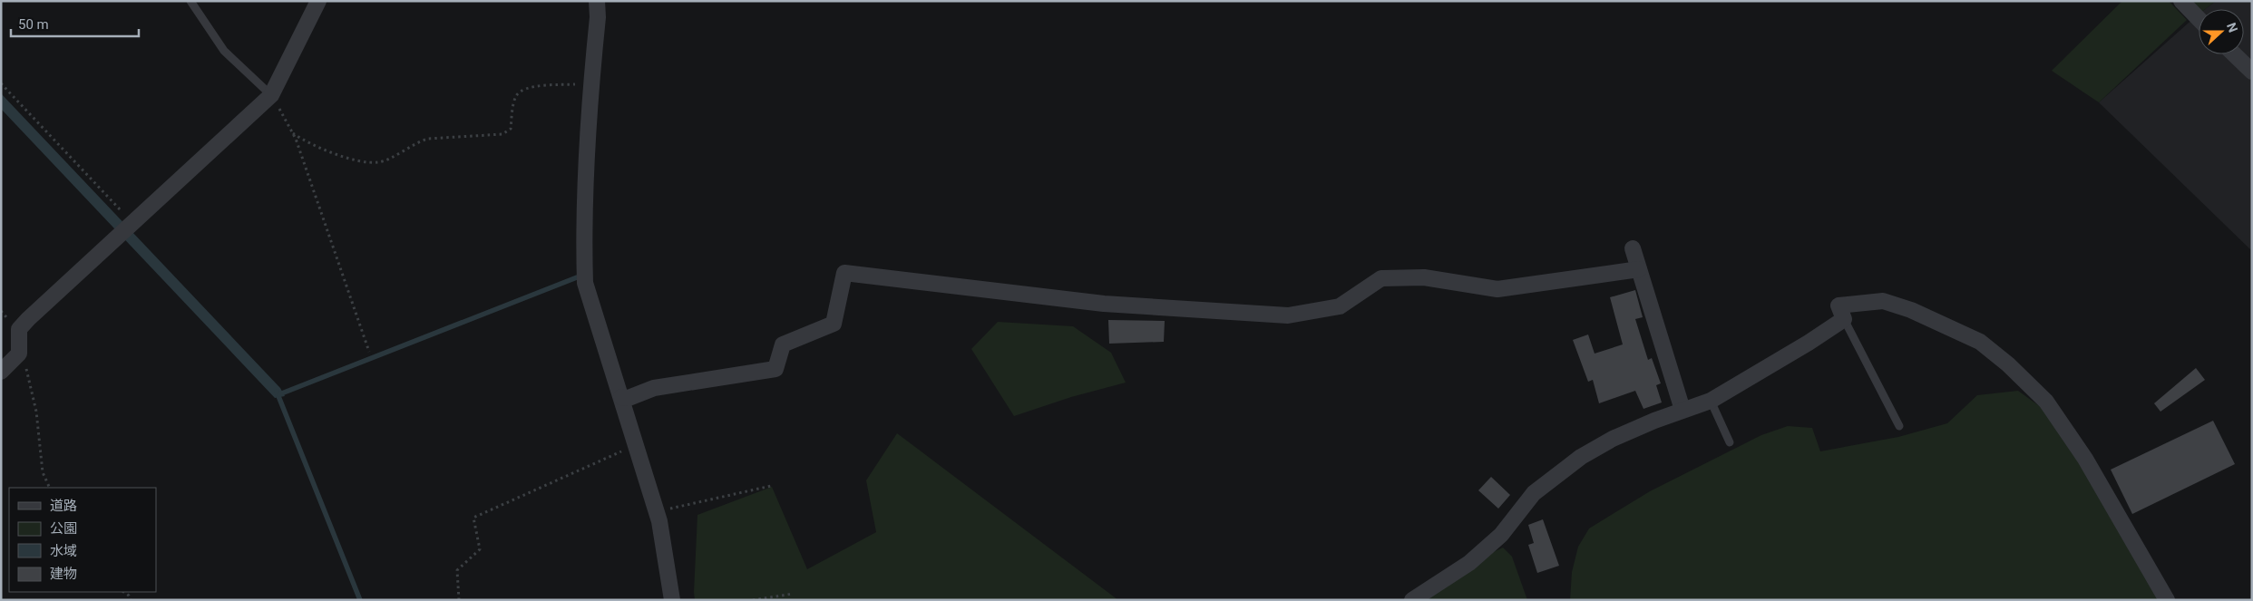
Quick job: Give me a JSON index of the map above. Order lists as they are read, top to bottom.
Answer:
{
  "legend": [
    "道路",
    "公園",
    "水域",
    "建物"
  ],
  "scale_bar": "50 m",
  "north": "right"
}
